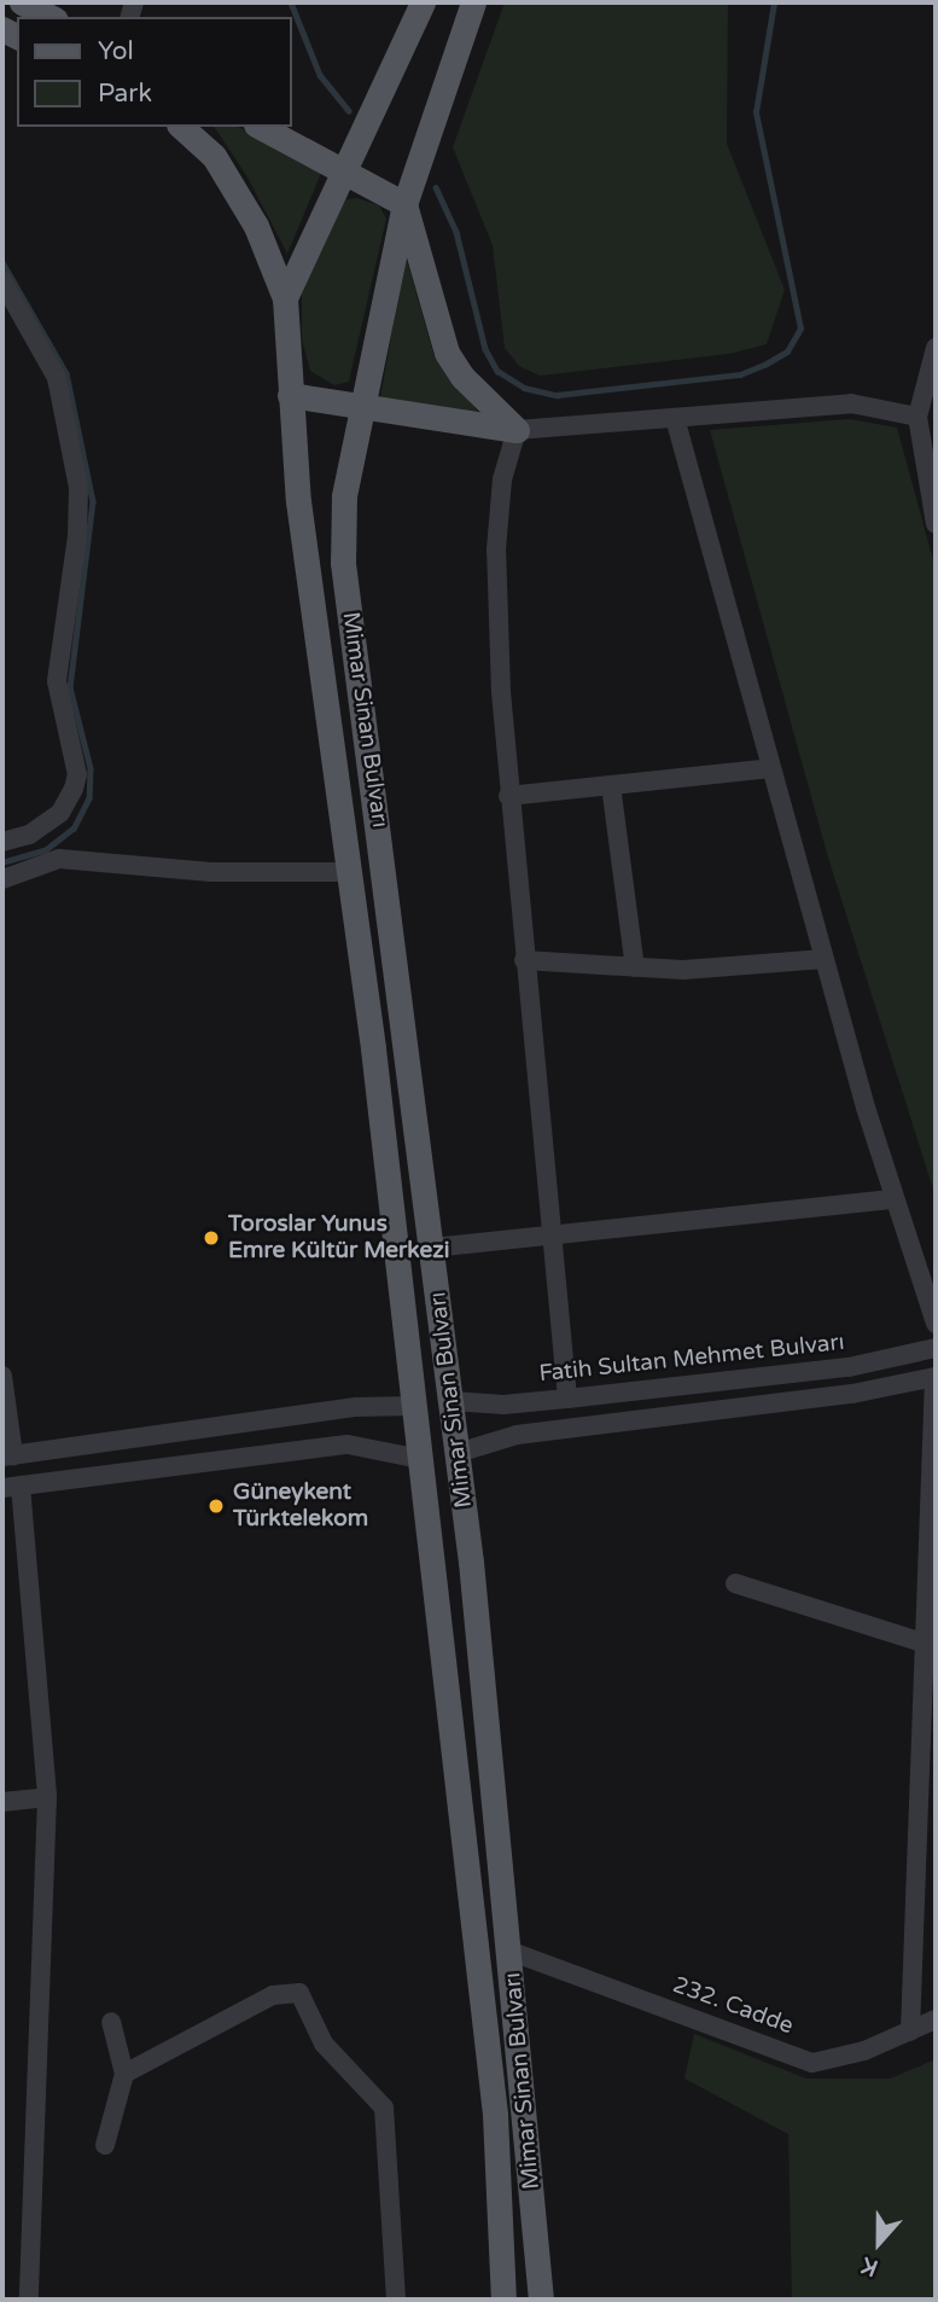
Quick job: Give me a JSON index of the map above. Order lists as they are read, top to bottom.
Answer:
{
  "streets": {
    "main road": ["Mimar Sinan Bulvarı"],
    "street": ["Fatih Sultan Mehmet Bulvarı", "232. Cadde"]
  },
  "crossings": [
    ["Mimar Sinan Bulvarı", "Fatih Sultan Mehmet Bulvarı"],
    ["Mimar Sinan Bulvarı", "232. Cadde"]
  ],
  "places": ["Toroslar Yunus Emre Kültür Merkezi", "Güneykent Türktelekom"],
  "legend": ["Yol", "Park"],
  "north": "bottom"
}
